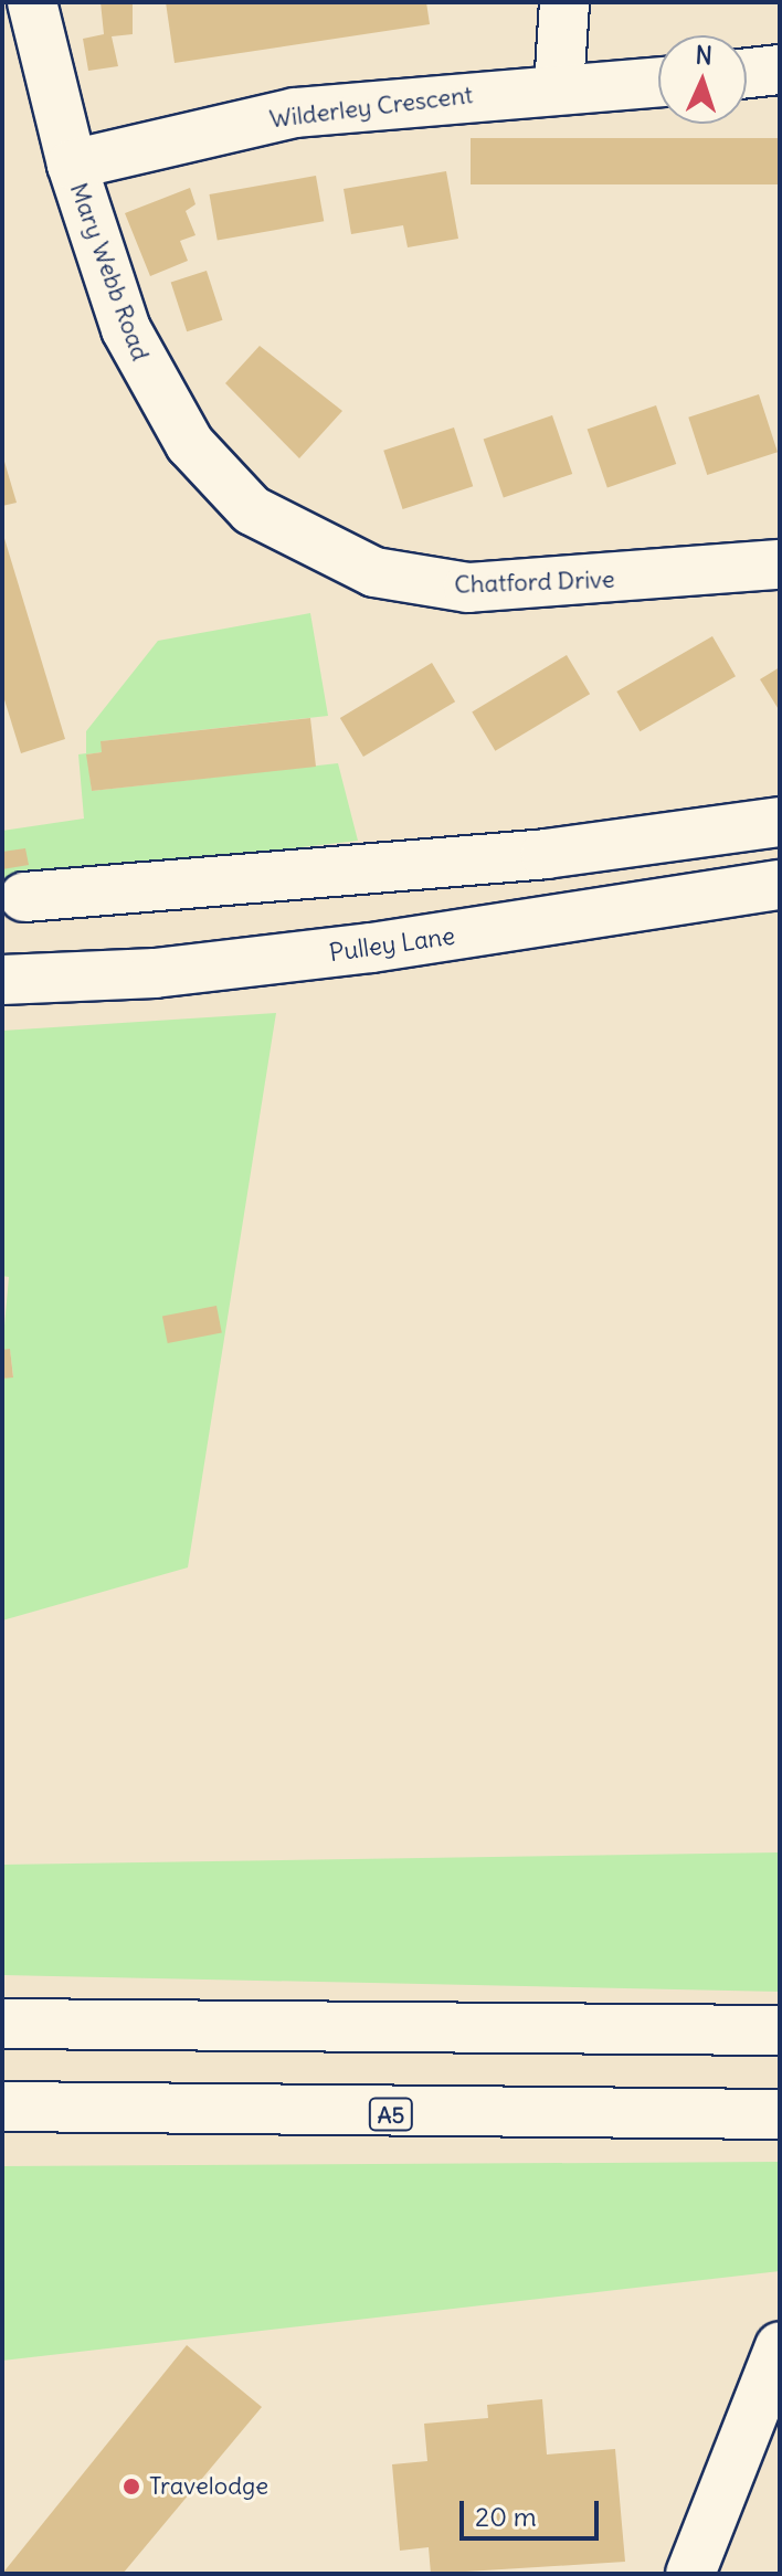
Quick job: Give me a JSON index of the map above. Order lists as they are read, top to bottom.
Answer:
{
  "streets": {
    "main road": [
      "Wilderley Crescent",
      "Mary Webb Road",
      "Chatford Drive",
      "Pulley Lane",
      "A5"
    ]
  },
  "crossings": [
    ["Wilderley Crescent", "Mary Webb Road"],
    ["Mary Webb Road", "Chatford Drive"]
  ],
  "places": ["Travelodge"],
  "scale_bar": "20 m",
  "north": "top"
}
